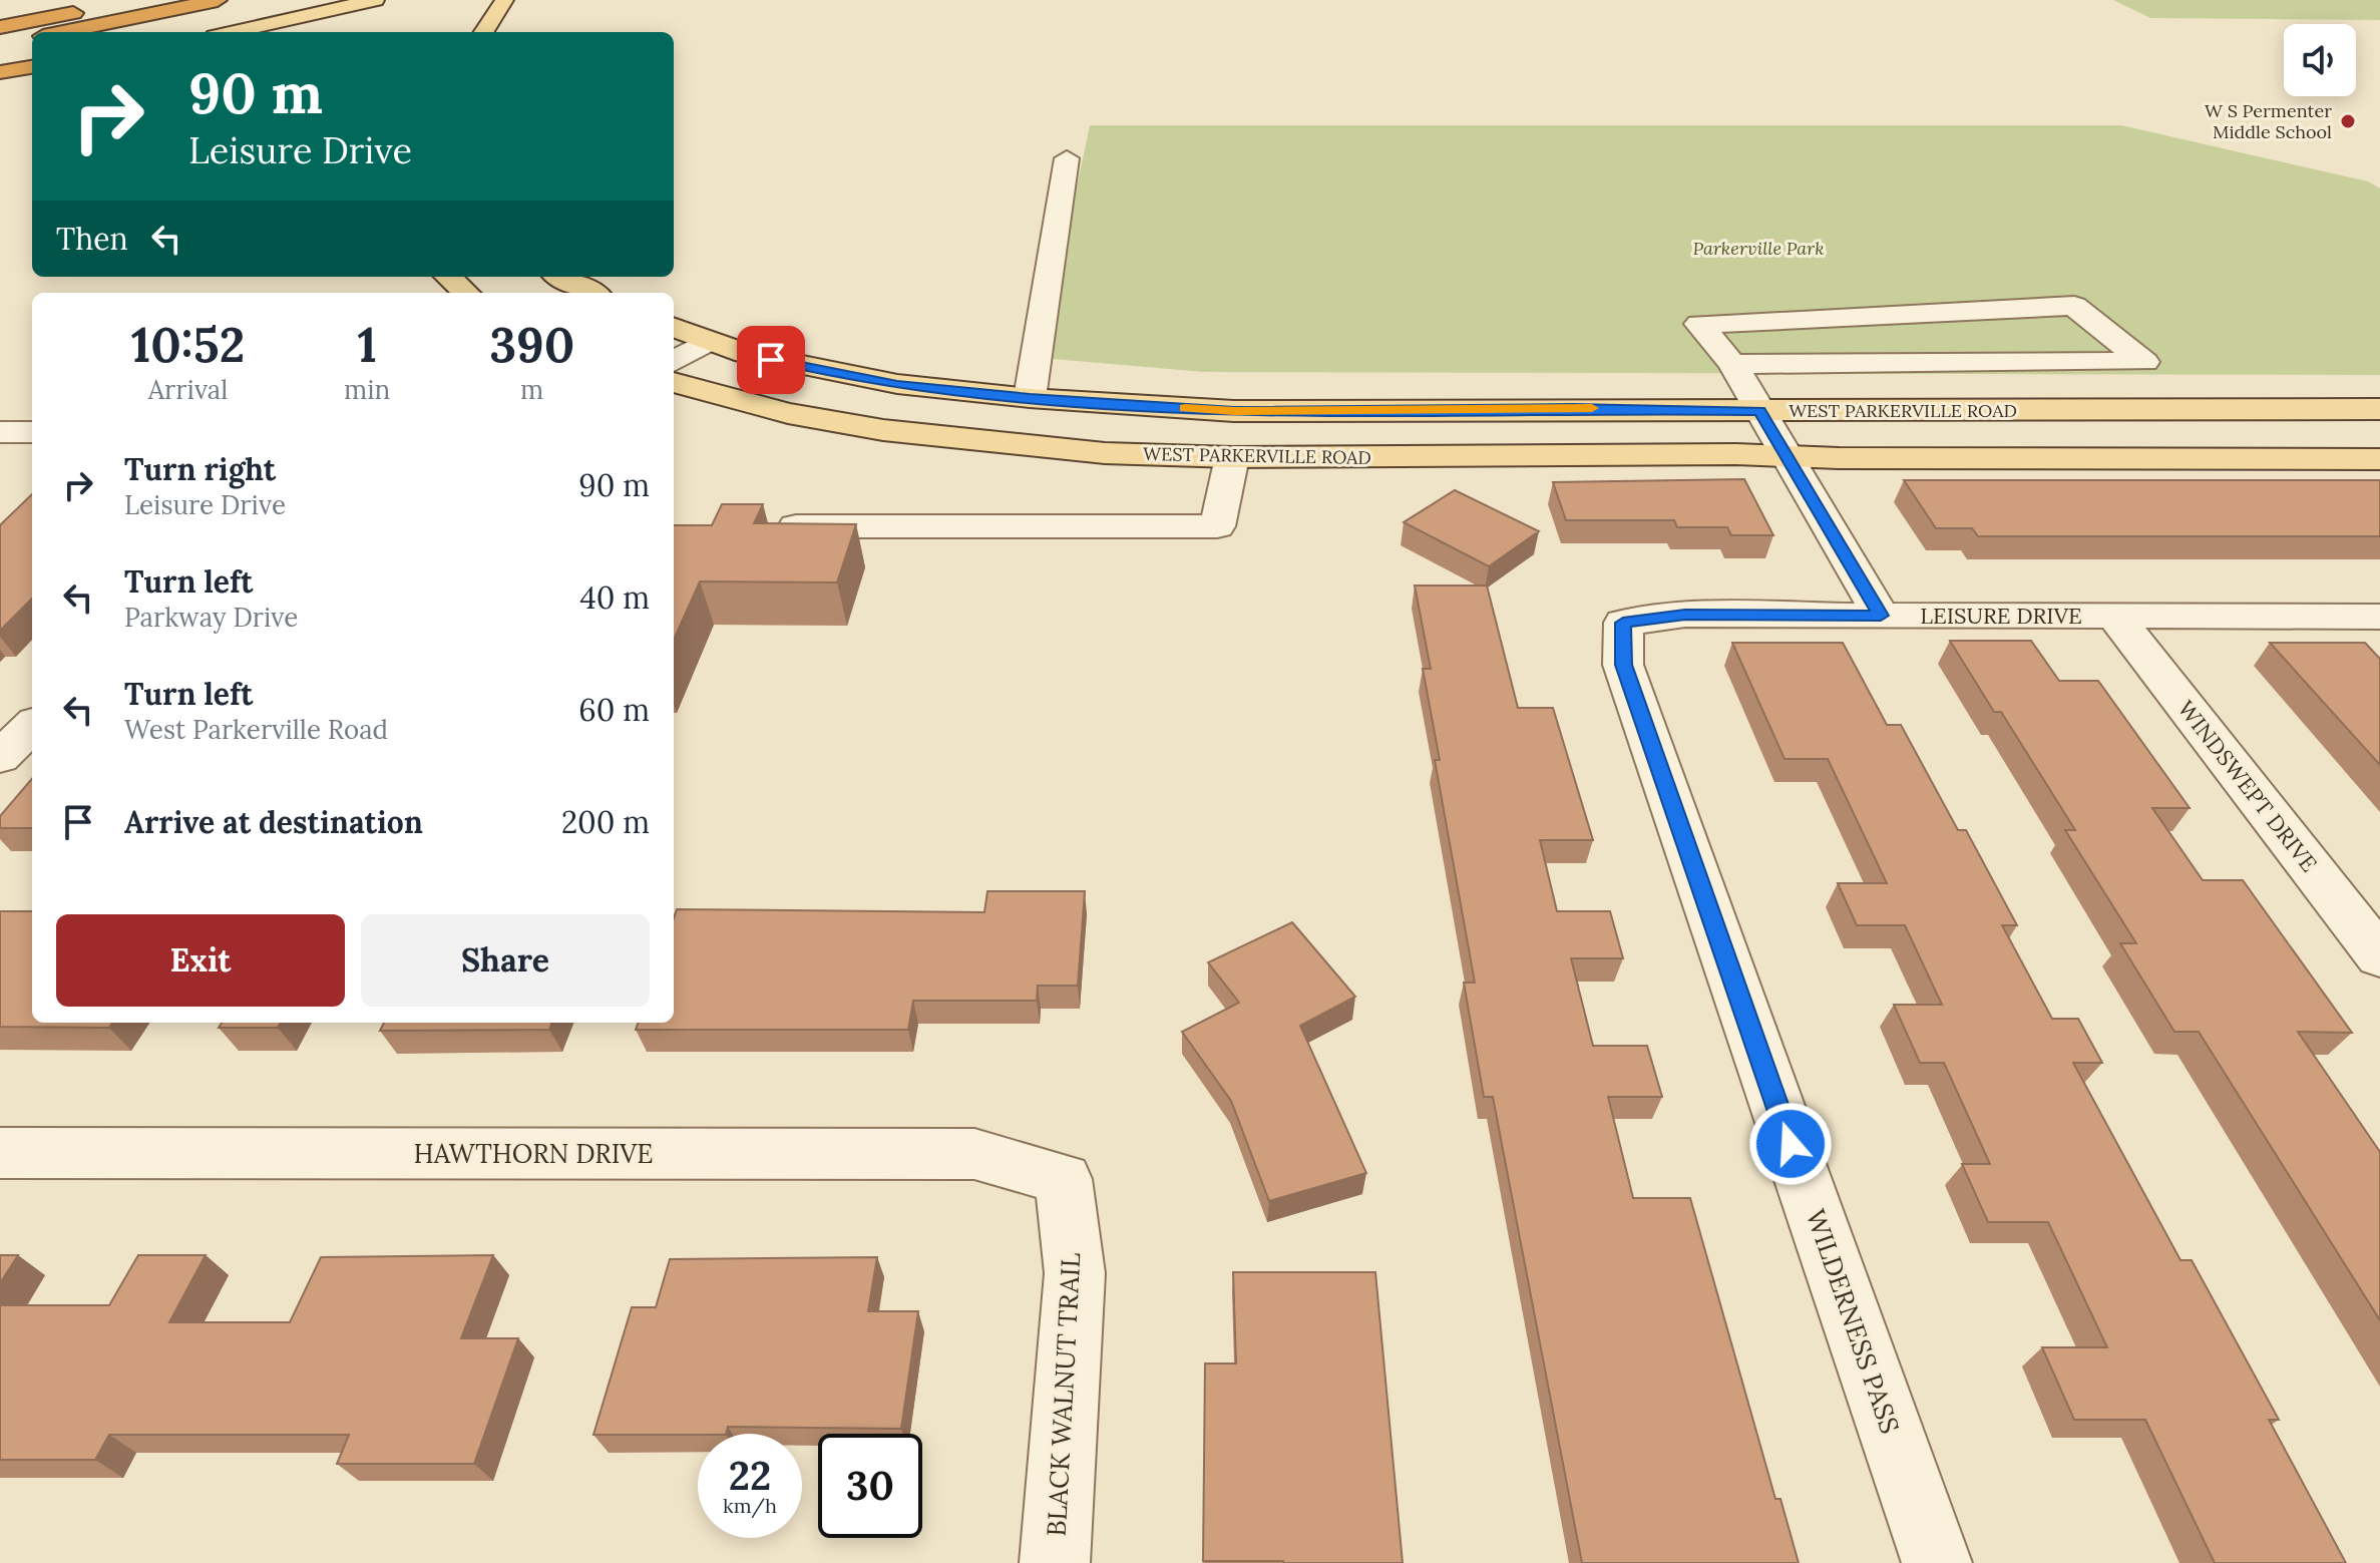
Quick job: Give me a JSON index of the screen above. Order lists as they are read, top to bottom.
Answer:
{
  "streets": {
    "main road": ["WEST PARKERVILLE ROAD"],
    "street": [
      "LEISURE DRIVE",
      "WINDSWEPT DRIVE",
      "HAWTHORN DRIVE",
      "WILDERNESS PASS",
      "BLACK WALNUT TRAIL"
    ]
  },
  "crossings": [
    ["LEISURE DRIVE", "WINDSWEPT DRIVE"],
    ["LEISURE DRIVE", "WILDERNESS PASS"],
    ["HAWTHORN DRIVE", "BLACK WALNUT TRAIL"]
  ],
  "parks": ["Parkerville Park"],
  "places": ["W S Permenter Middle School"],
  "page": {
    "turn": ["90 m", "Leisure Drive"],
    "then": "Then",
    "eta": [
      "10:52",
      "Arrival",
      "1",
      "min",
      "390",
      "m"
    ],
    "list": [
      {
        "name": "Turn right",
        "note": "Leisure Drive",
        "value": "90 m"
      },
      {
        "name": "Turn left",
        "note": "Parkway Drive",
        "value": "40 m"
      },
      {
        "name": "Turn left",
        "note": "West Parkerville Road",
        "value": "60 m"
      },
      {
        "name": "Arrive at destination",
        "value": "200 m"
      }
    ],
    "buttons": ["Exit", "Share"],
    "speed": "22 km/h",
    "limit": "30"
  }
}
